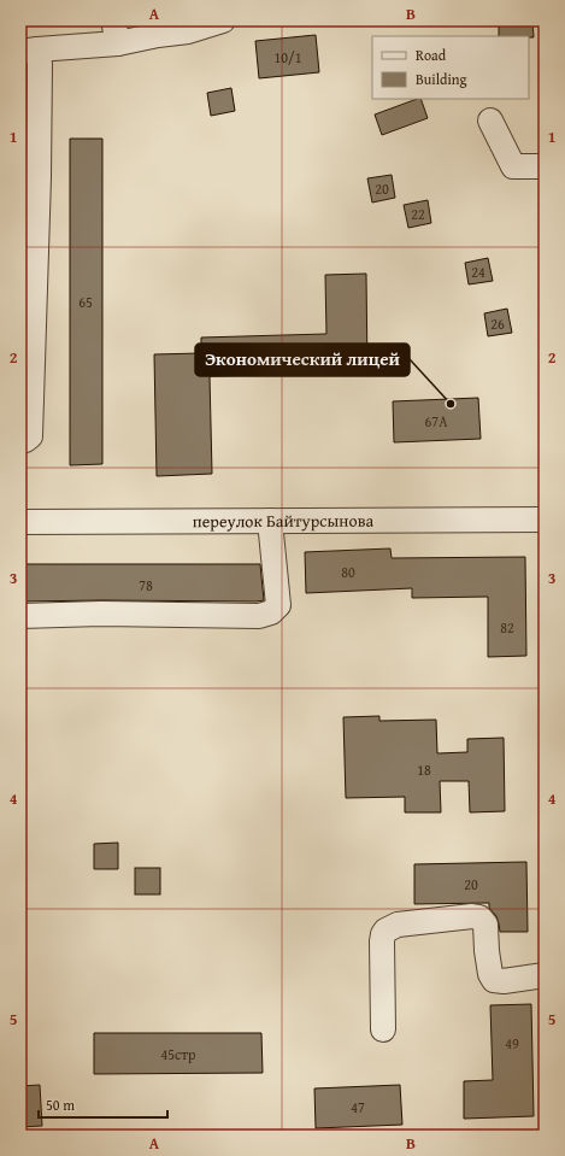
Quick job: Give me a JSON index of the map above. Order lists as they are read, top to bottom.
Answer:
{
  "streets": {
    "street": ["переулок Байтурсынова"]
  },
  "places": ["Экономический лицей"],
  "house_numbers": [
    "10/1",
    "20",
    "22",
    "24",
    "65",
    "26",
    "67А",
    "80",
    "78",
    "82",
    "18",
    "20",
    "49",
    "45стр",
    "47"
  ],
  "legend": ["Road", "Building"],
  "scale_bar": "50 m",
  "grid": {
    "columns": ["A", "B"],
    "rows": [
      "1",
      "2",
      "3",
      "4",
      "5"
    ]
  }
}
